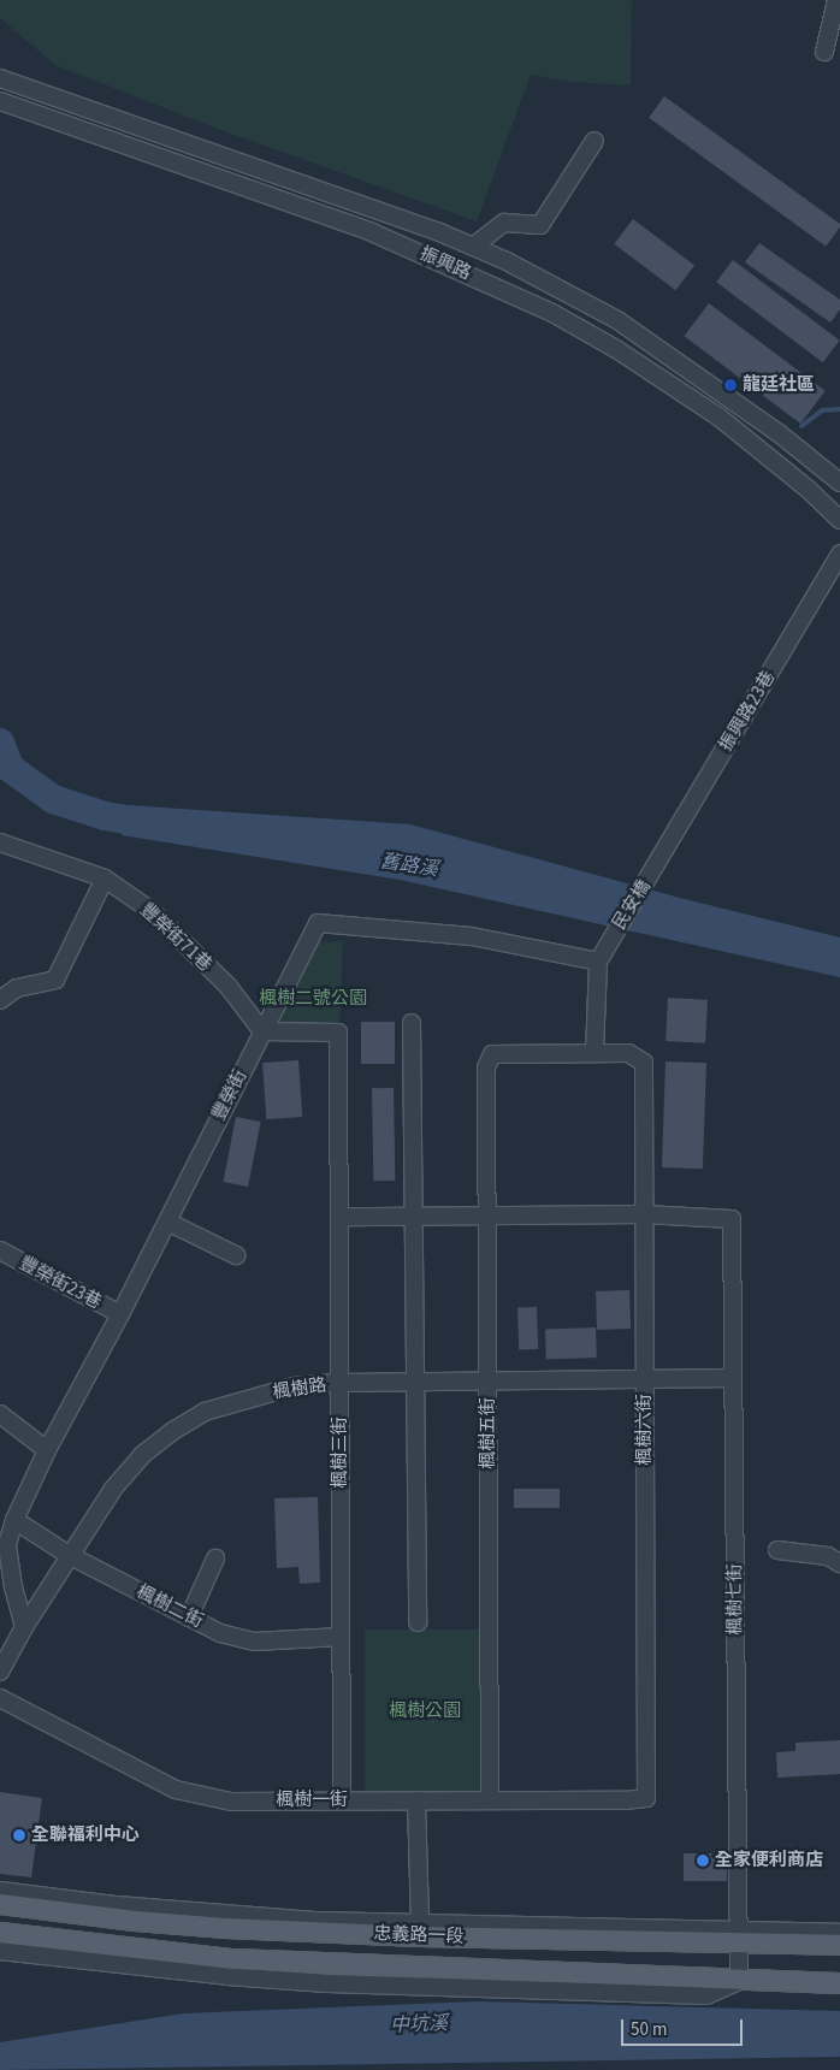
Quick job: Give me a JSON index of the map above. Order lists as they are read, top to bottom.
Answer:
{
  "streets": {
    "main road": ["忠義路一段"],
    "street": [
      "振興路",
      "振興路23巷",
      "民安橋",
      "豐榮街71巷",
      "豐榮街",
      "豐榮街23巷",
      "楓樹路",
      "楓樹六街",
      "楓樹五街",
      "楓樹三街",
      "楓樹七街",
      "楓樹二街",
      "楓樹一街"
    ]
  },
  "crossings": [
    ["振興路23巷", "民安橋"],
    ["民安橋", "豐榮街"],
    ["豐榮街71巷", "豐榮街"],
    ["豐榮街71巷", "楓樹三街"],
    ["豐榮街", "豐榮街23巷"],
    ["豐榮街", "楓樹路"],
    ["豐榮街", "楓樹三街"],
    ["豐榮街", "楓樹二街"],
    ["楓樹路", "楓樹六街"],
    ["楓樹路", "楓樹五街"],
    ["楓樹路", "楓樹三街"],
    ["楓樹路", "楓樹七街"],
    ["楓樹路", "楓樹二街"],
    ["楓樹六街", "楓樹五街"],
    ["楓樹六街", "楓樹七街"],
    ["楓樹六街", "楓樹一街"],
    ["楓樹五街", "楓樹一街"],
    ["楓樹三街", "楓樹二街"],
    ["楓樹三街", "楓樹一街"],
    ["楓樹七街", "忠義路一段"]
  ],
  "water": ["舊路溪", "中坑溪"],
  "parks": ["楓樹二號公園", "楓樹公園"],
  "places": ["龍廷社區", "全聯福利中心", "全家便利商店"],
  "scale_bar": "50 m"
}
